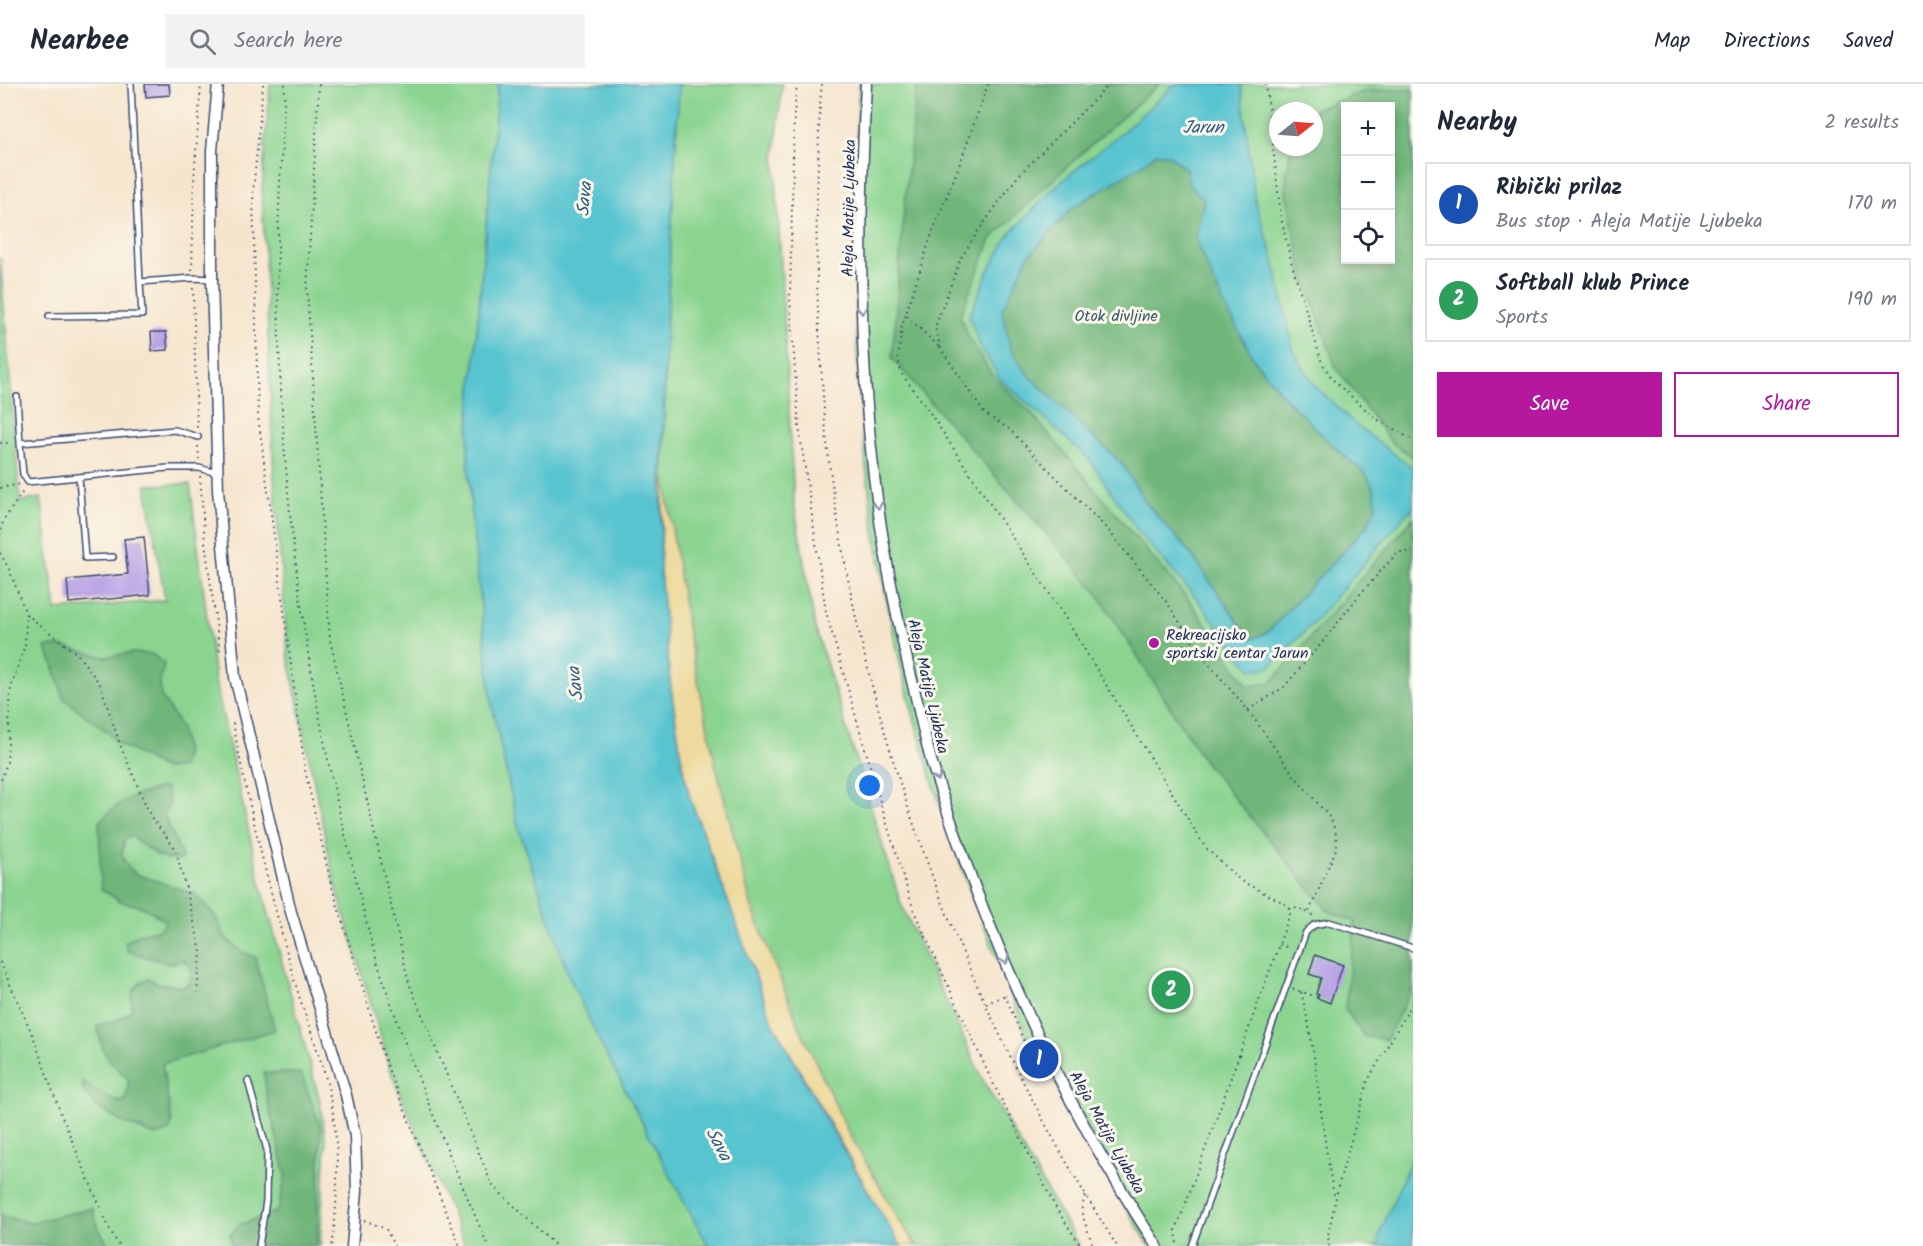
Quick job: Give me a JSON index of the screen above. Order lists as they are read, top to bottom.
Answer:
{
  "streets": {
    "street": ["Aleja Matije Ljubeka"]
  },
  "one_way": ["Aleja Matije Ljubeka"],
  "water": ["Jarun", "Sava"],
  "parks": ["Otok divljine"],
  "places": ["Rekreacijsko sportski centar Jarun"],
  "north": "right",
  "page": {
    "header": "Nearbee",
    "search": "Search here",
    "nav": ["Map", "Directions", "Saved"],
    "heading": ["Nearby", "2 results"],
    "map_buttons": ["+", "−"],
    "list": [
      {
        "mark": "1",
        "name": "Ribički prilaz",
        "note": "Bus stop · Aleja Matije Ljubeka",
        "value": "170 m"
      },
      {
        "mark": "2",
        "name": "Softball klub Prince",
        "note": "Sports",
        "value": "190 m"
      }
    ],
    "buttons": ["Save", "Share"],
    "pins": ["2", "1"]
  }
}
